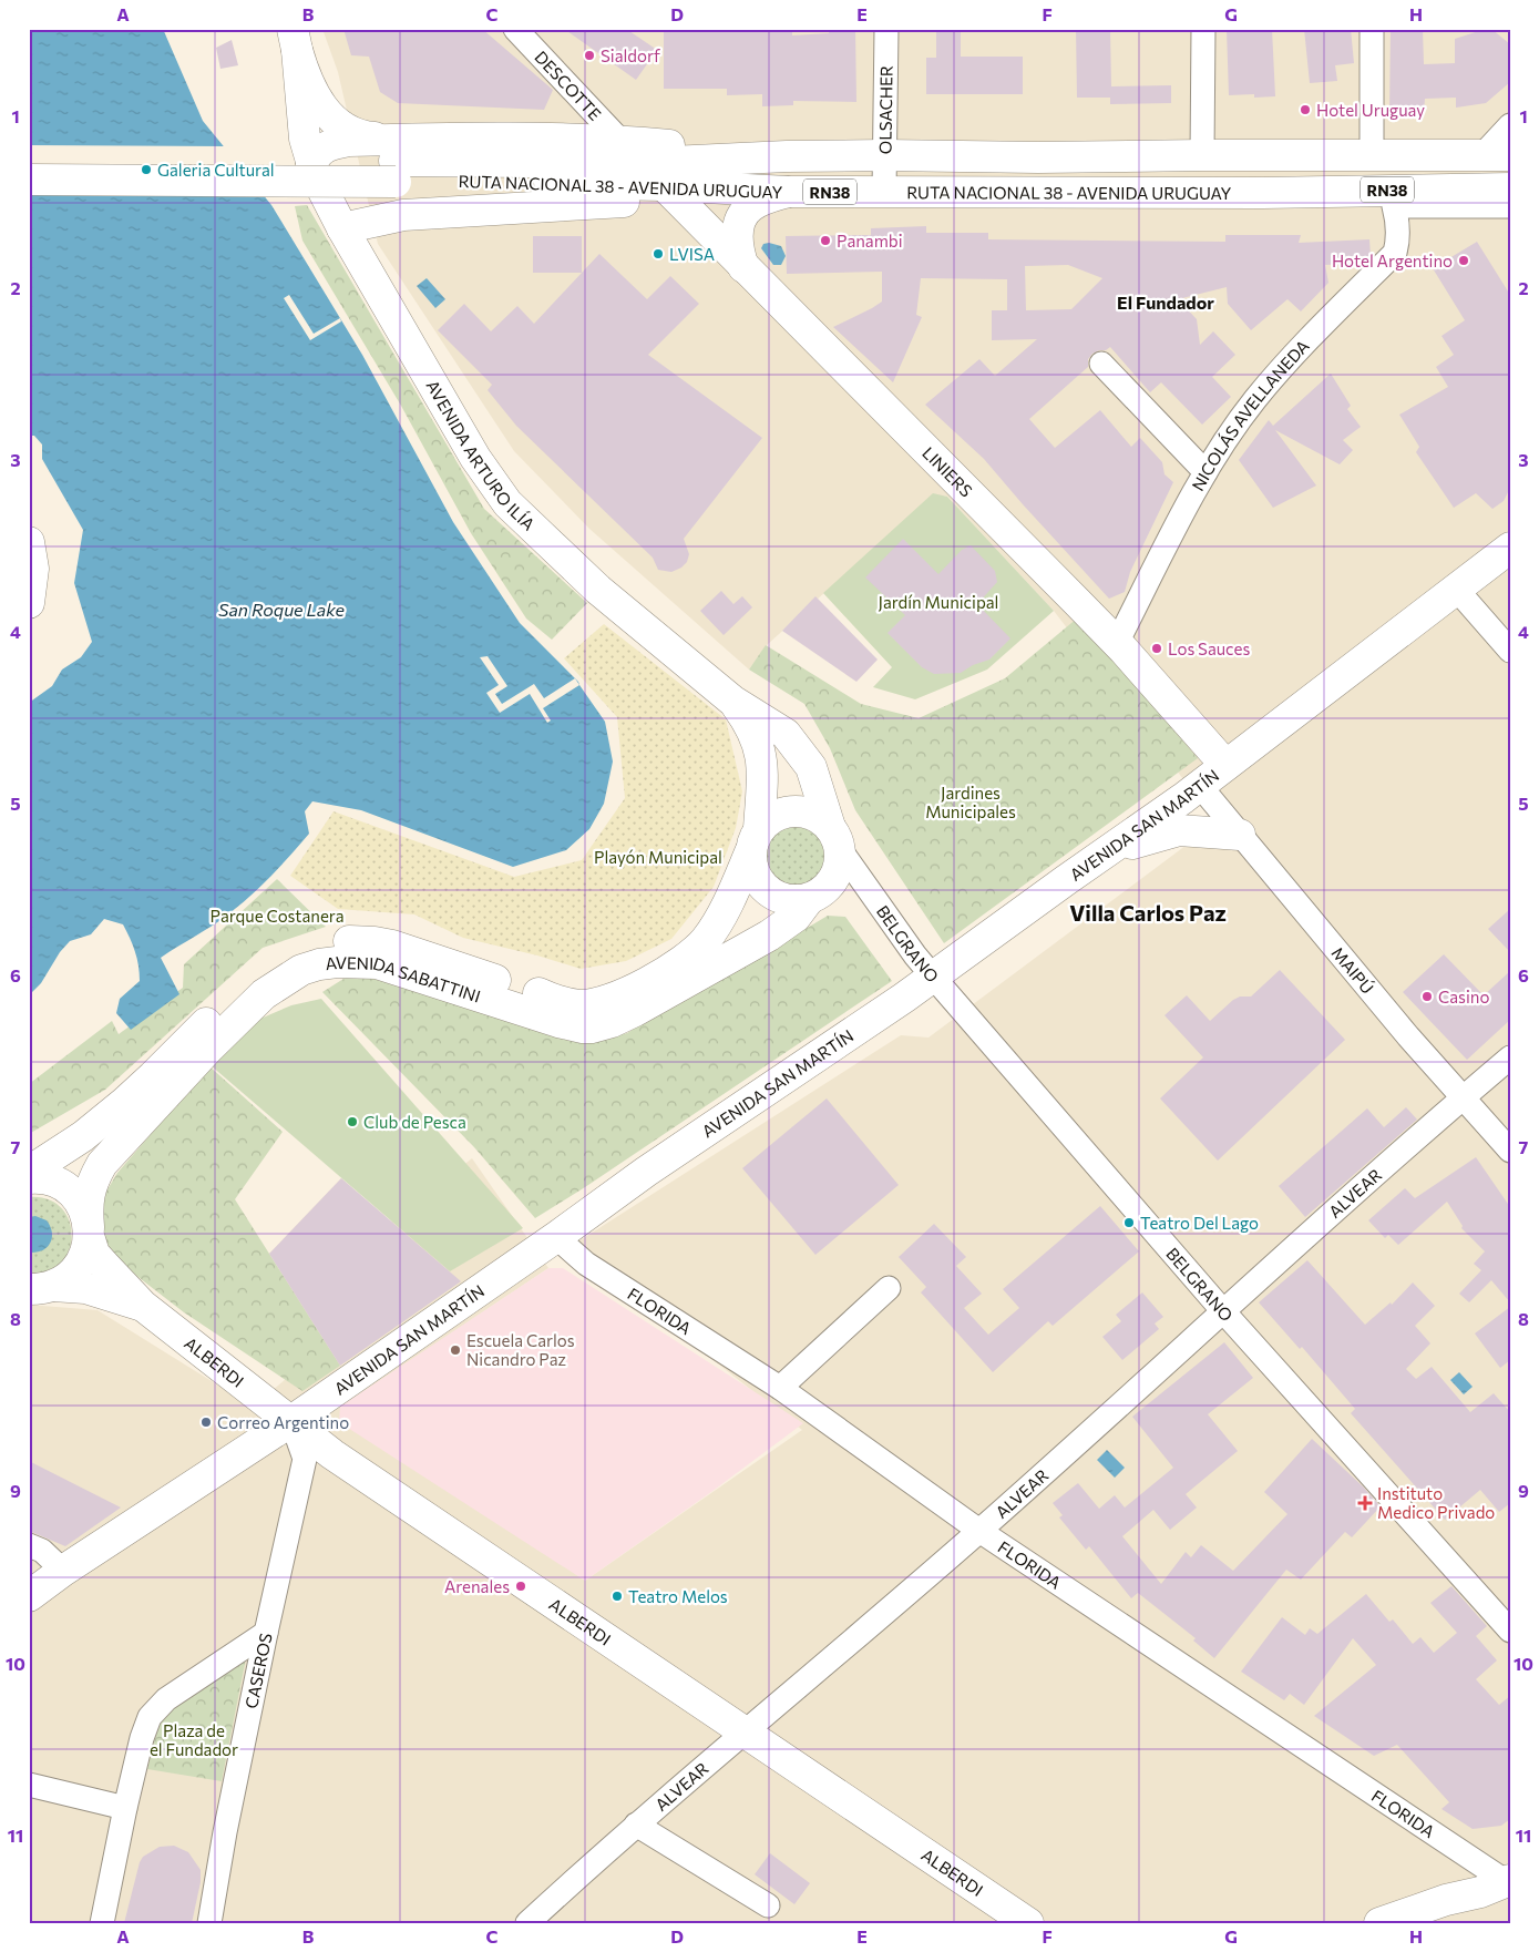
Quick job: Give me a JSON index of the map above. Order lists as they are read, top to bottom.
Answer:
{
  "streets": {
    "main road": [
      "RUTA NACIONAL 38 - AVENIDA URUGUAY",
      "RN38",
      "AVENIDA ARTURO ILÍA",
      "LINIERS",
      "AVENIDA SAN MARTÍN",
      "AVENIDA SABATTINI",
      "ALBERDI"
    ],
    "street": [
      "DESCOTTE",
      "OLSACHER",
      "NICOLÁS AVELLANEDA",
      "BELGRANO",
      "MAIPÚ",
      "ALVEAR",
      "FLORIDA",
      "CASEROS"
    ]
  },
  "crossings": [
    ["OLSACHER", "RUTA NACIONAL 38 - AVENIDA URUGUAY"],
    ["RUTA NACIONAL 38 - AVENIDA URUGUAY", "LINIERS"],
    ["NICOLÁS AVELLANEDA", "LINIERS"],
    ["AVENIDA ARTURO ILÍA", "AVENIDA SABATTINI"],
    ["LINIERS", "AVENIDA SAN MARTÍN"],
    ["AVENIDA SAN MARTÍN", "BELGRANO"],
    ["AVENIDA SAN MARTÍN", "MAIPÚ"],
    ["AVENIDA SAN MARTÍN", "FLORIDA"],
    ["AVENIDA SAN MARTÍN", "ALBERDI"],
    ["AVENIDA SAN MARTÍN", "CASEROS"],
    ["BELGRANO", "AVENIDA SABATTINI"],
    ["BELGRANO", "ALVEAR"],
    ["MAIPÚ", "ALVEAR"],
    ["AVENIDA SABATTINI", "ALBERDI"],
    ["ALVEAR", "FLORIDA"],
    ["ALVEAR", "ALBERDI"],
    ["ALBERDI", "CASEROS"]
  ],
  "districts": ["El Fundador", "Villa Carlos Paz"],
  "water": ["San Roque Lake"],
  "parks": [
    "Jardín Municipal",
    "Jardines Municipales",
    "Playón Municipal",
    "Parque Costanera",
    "Plaza de el Fundador"
  ],
  "places": {
    "other": [
      "Sialdorf",
      "Hotel Uruguay",
      "Galeria Cultural",
      "Panambi",
      "LVISA",
      "Hotel Argentino",
      "Los Sauces",
      "Casino",
      "Club de Pesca",
      "Teatro Del Lago",
      "Escuela Carlos Nicandro Paz",
      "Correo Argentino",
      "Arenales",
      "Teatro Melos"
    ],
    "health": ["Instituto Medico Privado"]
  },
  "grid": {
    "columns": [
      "A",
      "B",
      "C",
      "D",
      "E",
      "F",
      "G",
      "H"
    ],
    "rows": [
      "1",
      "2",
      "3",
      "4",
      "5",
      "6",
      "7",
      "8",
      "9",
      "10",
      "11"
    ]
  }
}
